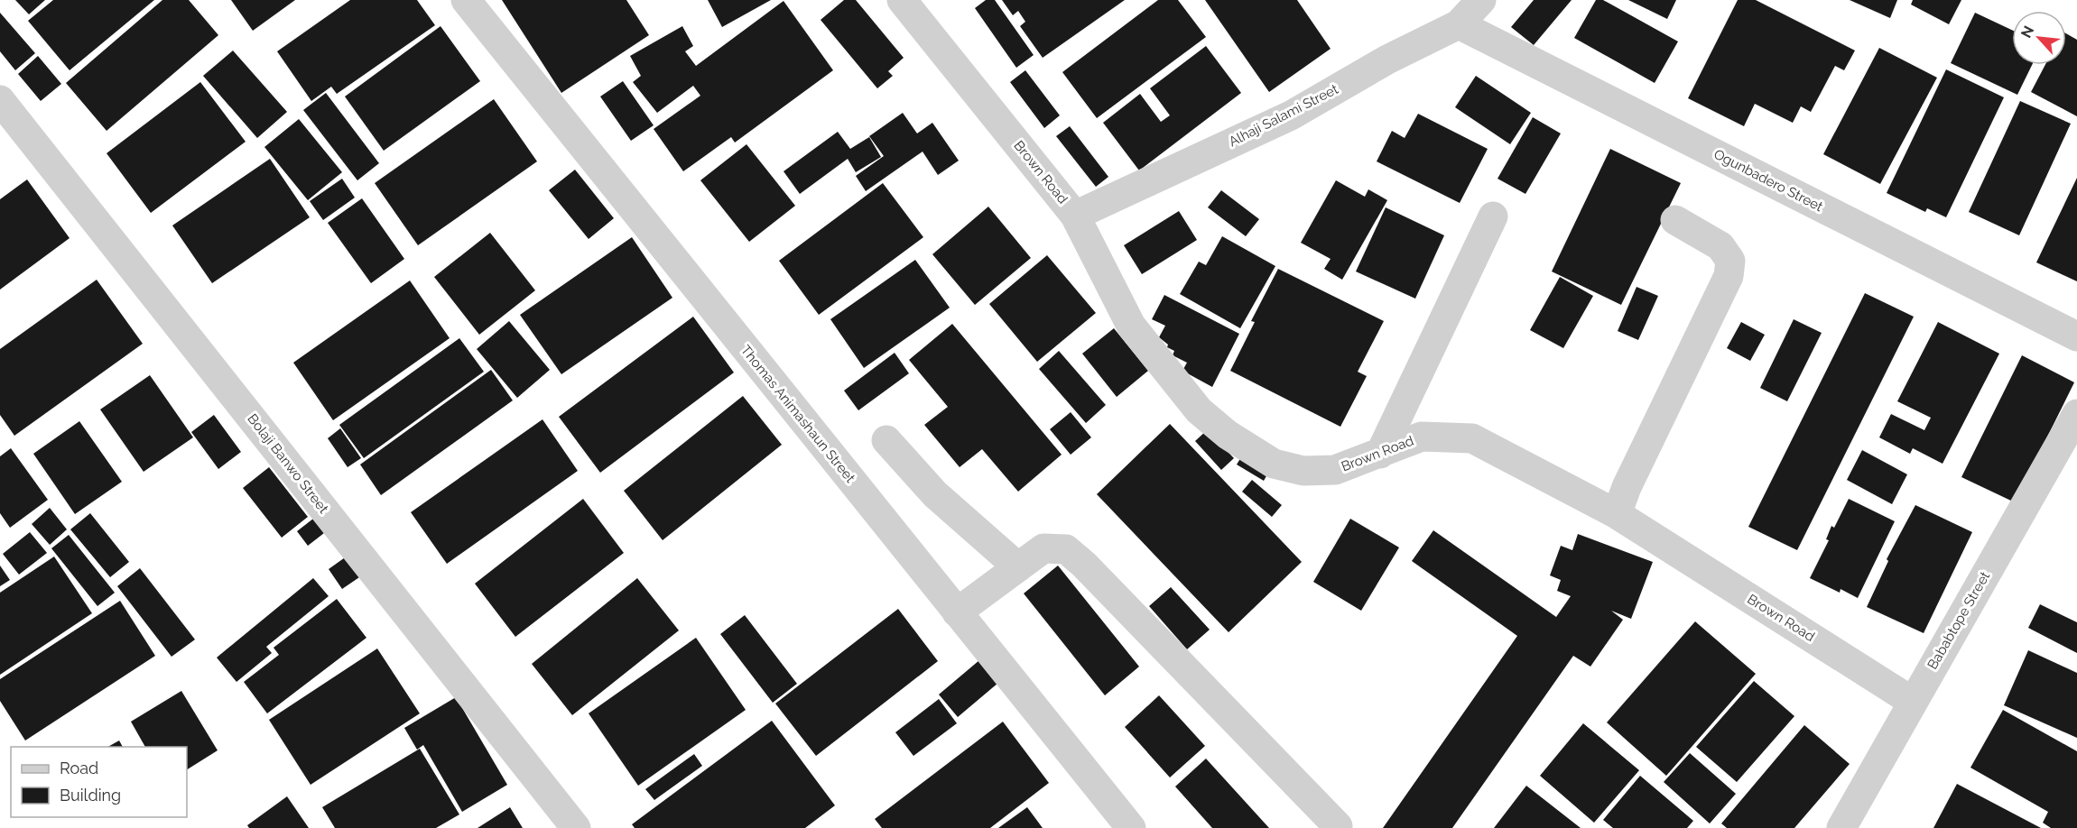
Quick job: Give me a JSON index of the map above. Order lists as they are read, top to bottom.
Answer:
{
  "streets": {
    "street": [
      "Alhaji Salami Street",
      "Brown Road",
      "Ogunbadero Street",
      "Thomas Animashaun Street",
      "Bolaji Banwo Street",
      "Bababtope Street"
    ]
  },
  "crossings": [
    ["Alhaji Salami Street", "Brown Road"],
    ["Alhaji Salami Street", "Ogunbadero Street"],
    ["Brown Road", "Bababtope Street"]
  ],
  "legend": ["Road", "Building"],
  "north": "top left"
}
